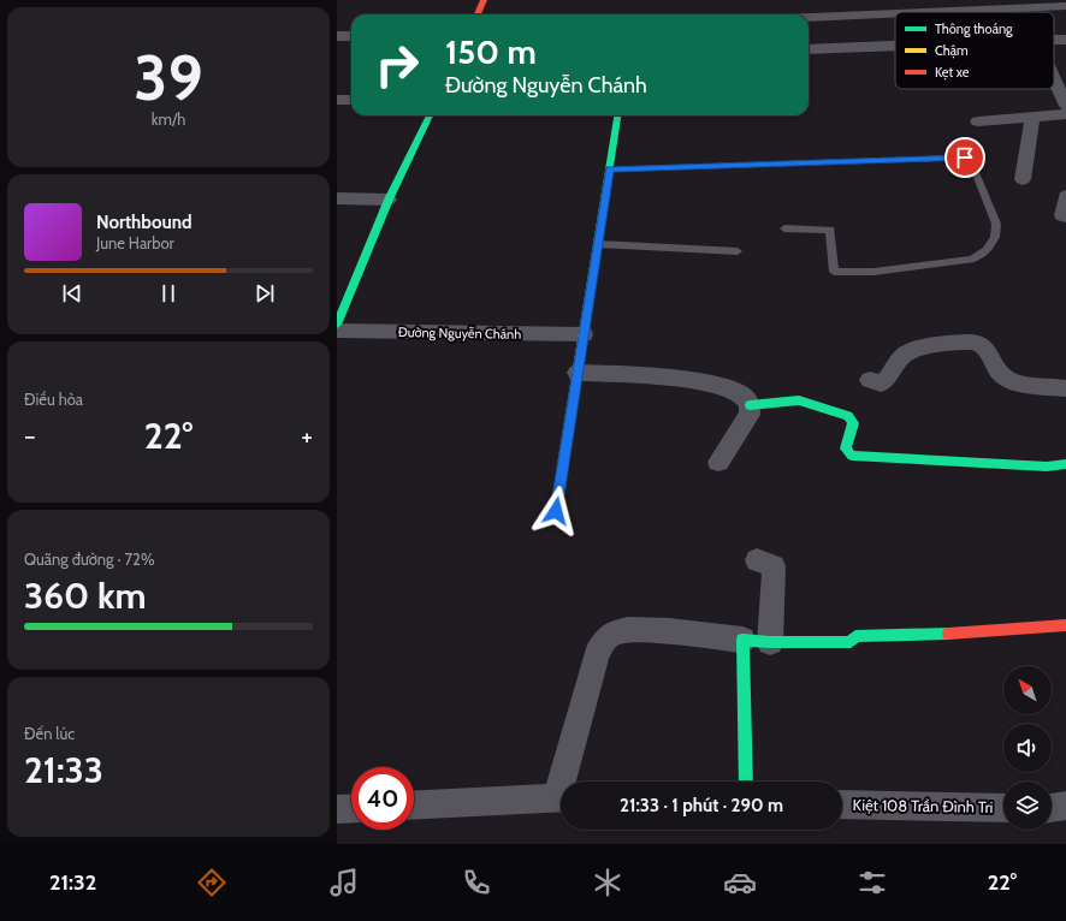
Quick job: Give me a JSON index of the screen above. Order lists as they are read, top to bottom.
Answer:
{
  "streets": {
    "street": ["Đường Nguyễn Chánh", "Kiệt 108 Trần Đình Tri"]
  },
  "legend": ["Thông thoáng", "Chậm", "Kẹt xe"],
  "north": "top left",
  "page": {
    "tile": [
      ["39", "km/h"],
      "Điều hòa",
      ["Quãng đường · 72%", "360 km"],
      ["Đến lúc", "21:33"]
    ],
    "turn": ["150 m", "Đường Nguyễn Chánh"],
    "song": ["Northbound", "June Harbor"],
    "heat": ["−", "22°", "+"],
    "limit": "40",
    "trip": "21:33 · 1 phút · 290 m",
    "tabs": ["21:32", "22°"]
  }
}
